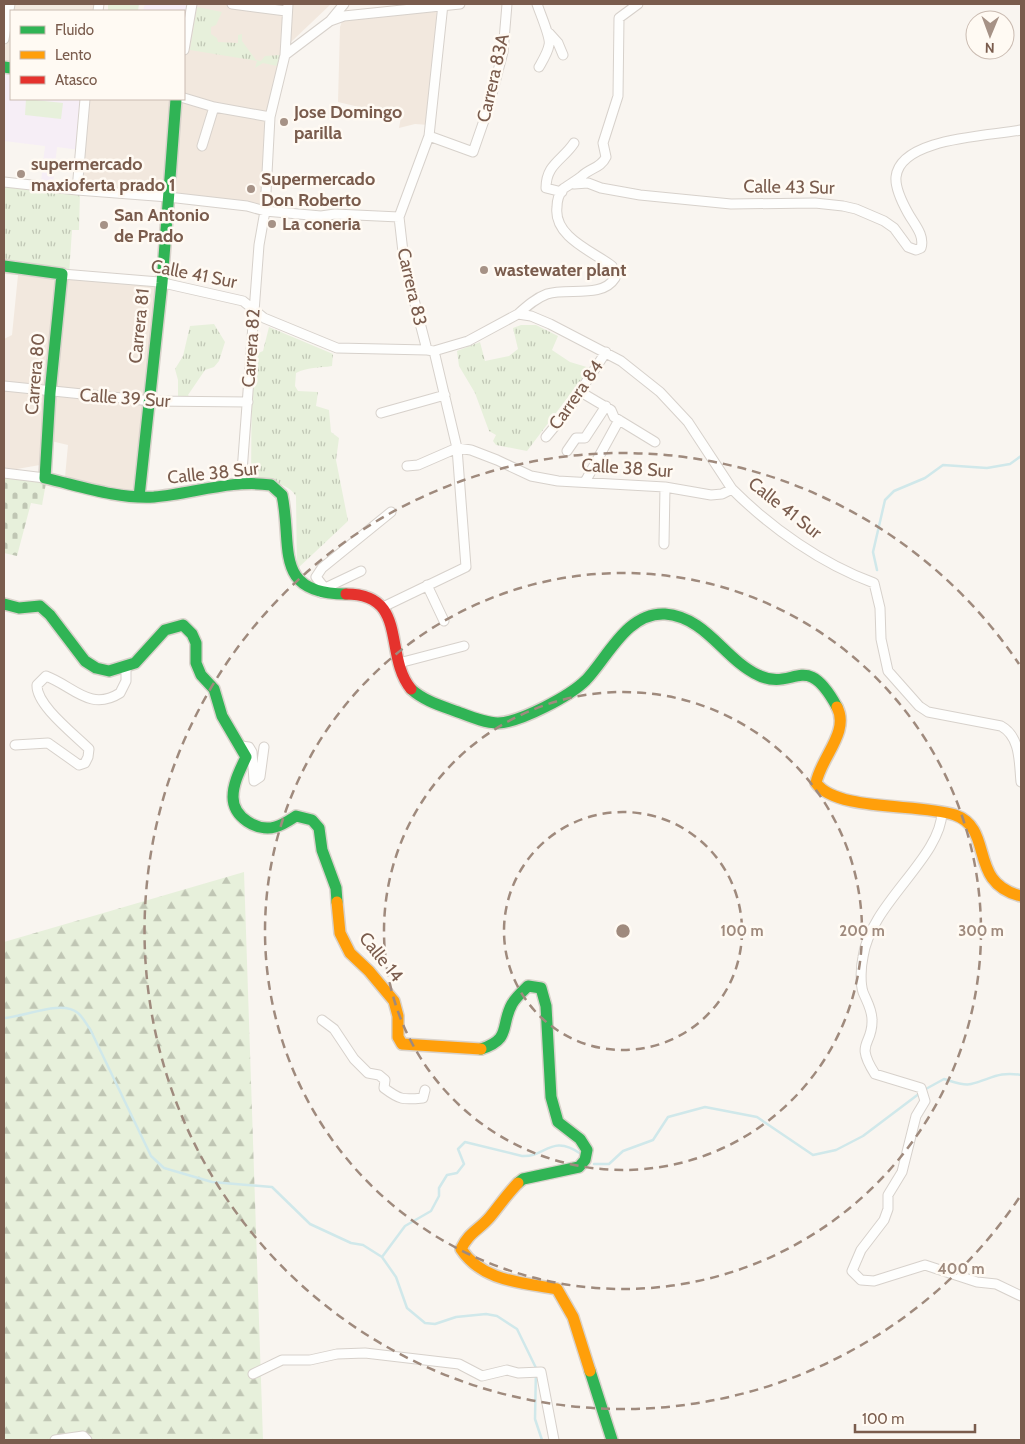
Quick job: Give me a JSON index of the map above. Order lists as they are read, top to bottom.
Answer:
{
  "streets": {
    "street": [
      "Carrera 83A",
      "Calle 43 Sur",
      "Calle 41 Sur",
      "Carrera 83",
      "Carrera 81",
      "Carrera 82",
      "Carrera 80",
      "Carrera 84",
      "Calle 39 Sur",
      "Calle 38 Sur",
      "Calle 14"
    ]
  },
  "crossings": [
    ["Carrera 83A", "Carrera 83"],
    ["Calle 41 Sur", "Carrera 83"],
    ["Calle 41 Sur", "Carrera 81"],
    ["Calle 41 Sur", "Carrera 82"],
    ["Calle 41 Sur", "Carrera 80"],
    ["Calle 41 Sur", "Carrera 84"],
    ["Calle 41 Sur", "Calle 38 Sur"],
    ["Carrera 83", "Calle 38 Sur"],
    ["Carrera 81", "Calle 39 Sur"],
    ["Carrera 81", "Calle 38 Sur"],
    ["Carrera 82", "Calle 39 Sur"],
    ["Carrera 82", "Calle 38 Sur"],
    ["Carrera 80", "Calle 39 Sur"],
    ["Carrera 80", "Calle 38 Sur"]
  ],
  "places": [
    "Jose Domingo parilla",
    "supermercado maxioferta prado 1",
    "Supermercado Don Roberto",
    "La coneria",
    "San Antonio de Prado",
    "wastewater plant"
  ],
  "legend": ["Fluido", "Lento", "Atasco"],
  "scale_bar": "100 m",
  "north": "bottom",
  "rings": [
    "100 m",
    "200 m",
    "300 m",
    "400 m"
  ]
}
